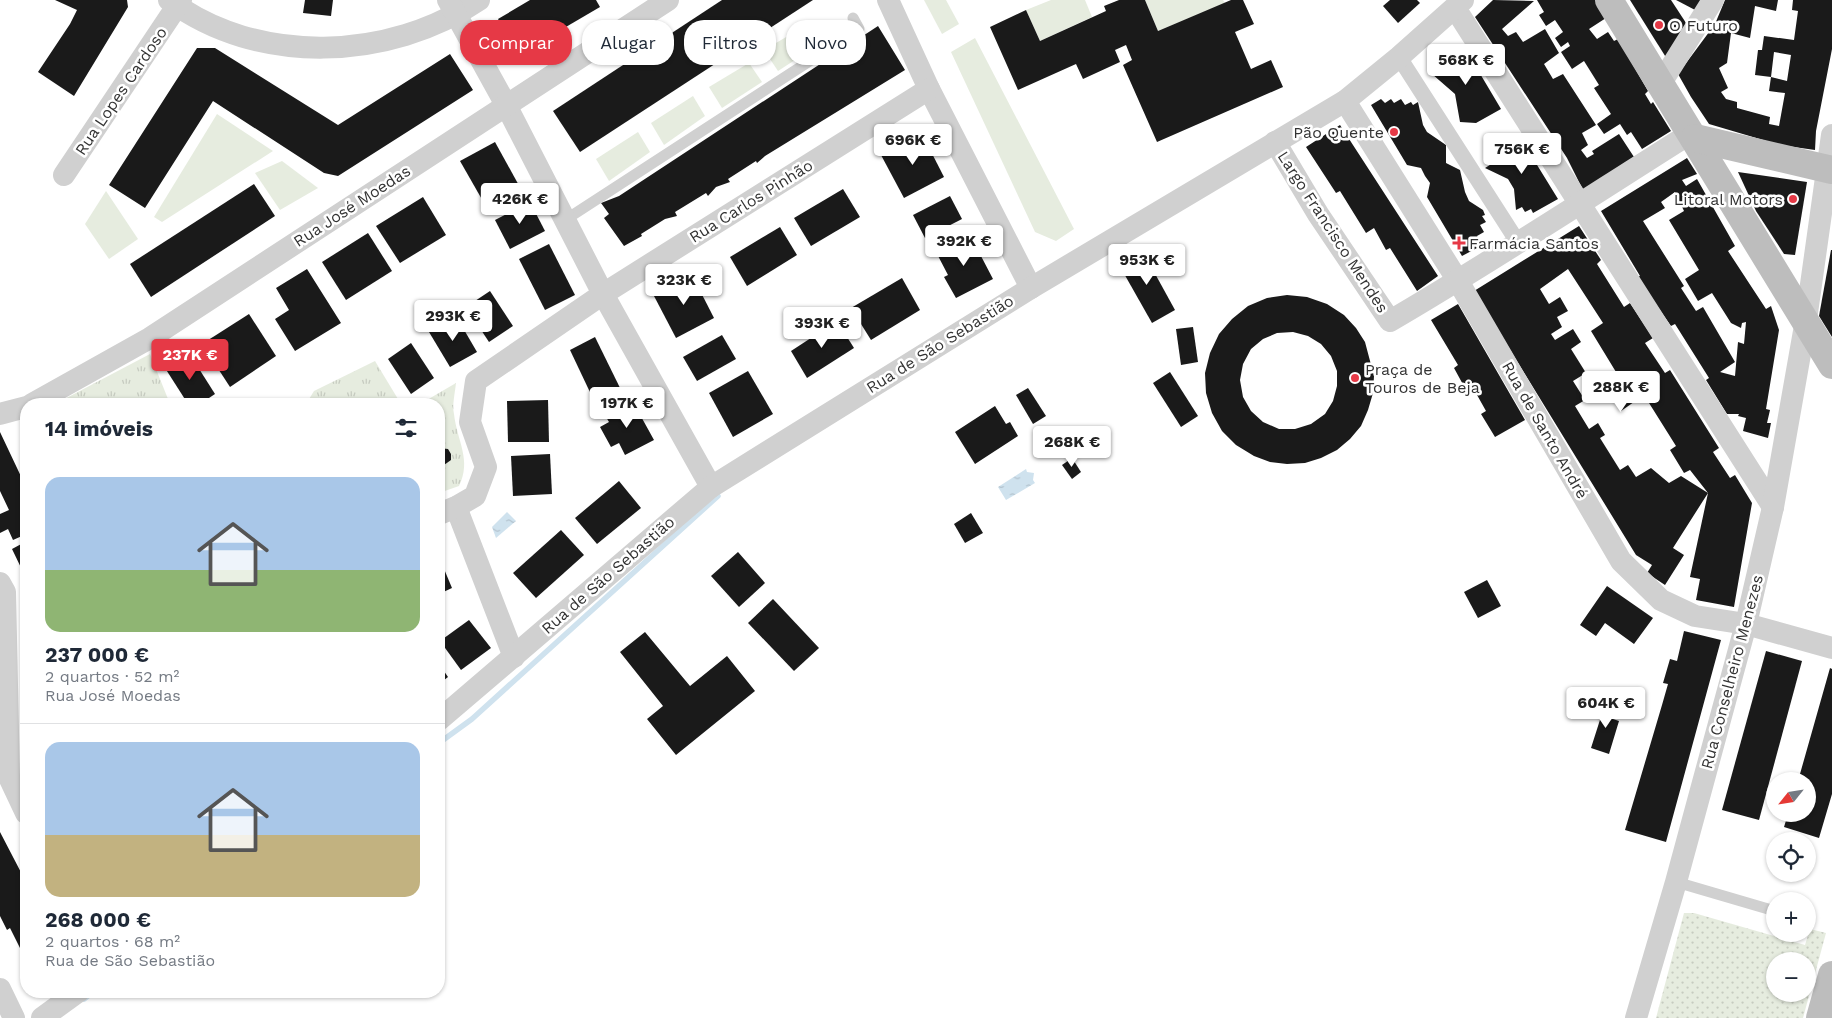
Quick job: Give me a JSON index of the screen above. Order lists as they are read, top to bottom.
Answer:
{
  "streets": {
    "street": [
      "Rua Lopes Cardoso",
      "Rua Carlos Pinhão",
      "Rua José Moedas",
      "Largo Francisco Mendes",
      "Rua de São Sebastião",
      "Rua de Santo André",
      "Rua Conselheiro Menezes"
    ]
  },
  "crossings": [
    ["Rua Carlos Pinhão", "Rua de São Sebastião"],
    ["Largo Francisco Mendes", "Rua de São Sebastião"],
    ["Largo Francisco Mendes", "Rua de Santo André"],
    ["Rua de São Sebastião", "Rua de Santo André"],
    ["Rua de Santo André", "Rua Conselheiro Menezes"]
  ],
  "places": {
    "other": [
      "O Futuro",
      "Pão Quente",
      "Litoral Motors",
      "Praça de Touros de Beja"
    ],
    "health": ["Farmácia Santos"]
  },
  "north": "bottom left",
  "page": {
    "chip": [
      "Comprar",
      "Alugar",
      "Filtros",
      "Novo"
    ],
    "price": [
      "568K €",
      "696K €",
      "756K €",
      "426K €",
      "392K €",
      "953K €",
      "323K €",
      "293K €",
      "393K €",
      "237K €",
      "288K €",
      "197K €",
      "268K €",
      "604K €"
    ],
    "heading": "14 imóveis",
    "list": [
      {
        "name": "237 000 €",
        "note": "2 quartos · 52 m² · Rua José Moedas"
      },
      {
        "name": "268 000 €",
        "note": "2 quartos · 68 m² · Rua de São Sebastião"
      }
    ],
    "map_buttons": ["+", "−"]
  }
}
